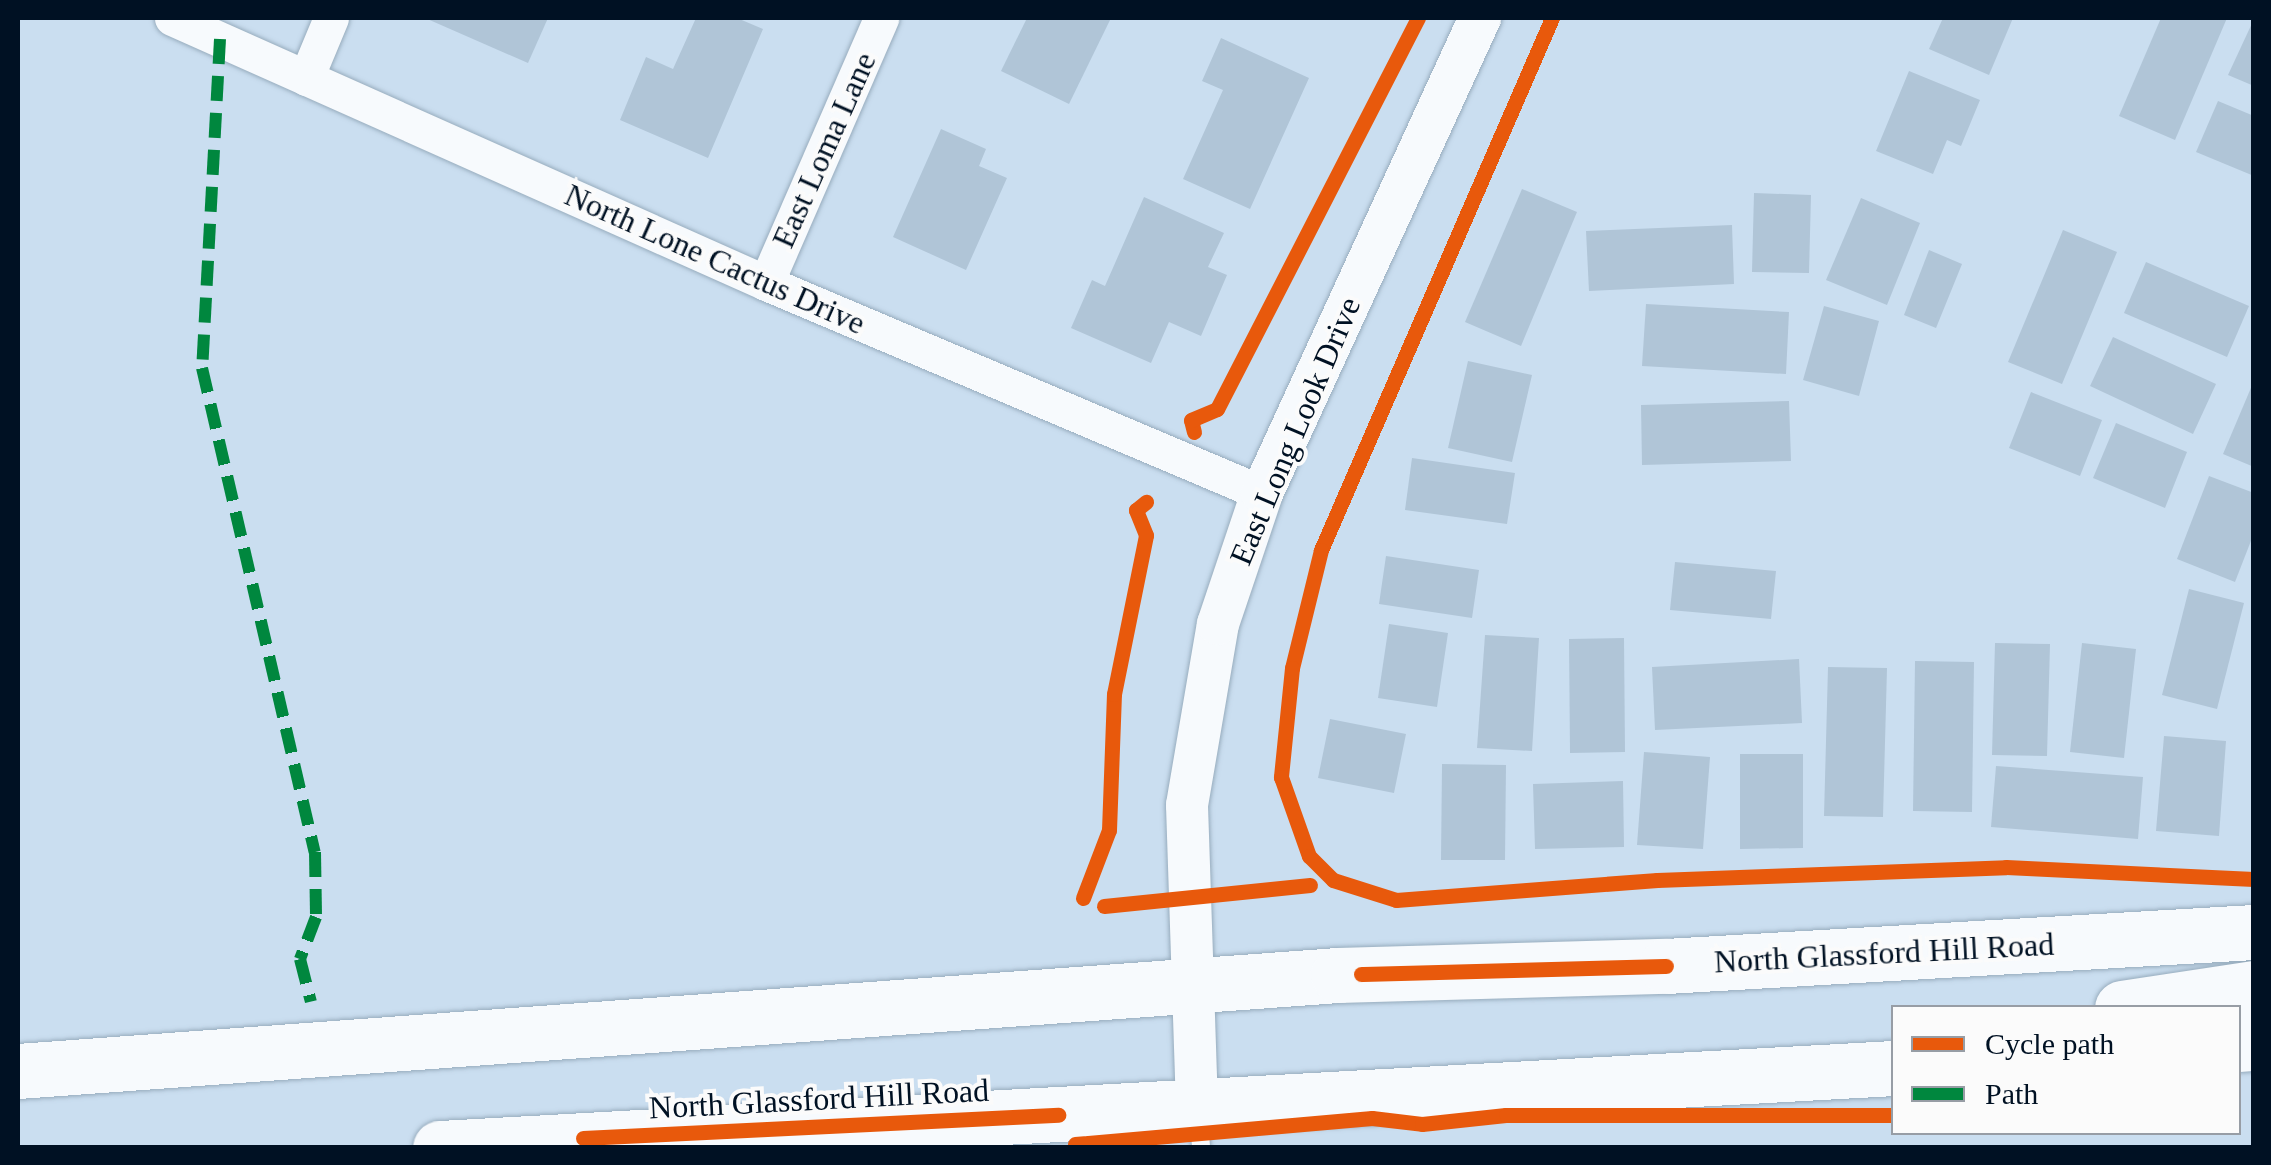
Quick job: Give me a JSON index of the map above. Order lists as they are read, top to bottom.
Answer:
{
  "streets": {
    "main road": ["North Glassford Hill Road"],
    "street": ["East Loma Lane", "North Lone Cactus Drive", "East Long Look Drive"]
  },
  "crossings": [
    ["East Loma Lane", "North Lone Cactus Drive"],
    ["North Lone Cactus Drive", "East Long Look Drive"],
    ["East Long Look Drive", "North Glassford Hill Road"]
  ],
  "legend": ["Cycle path", "Path"]
}
